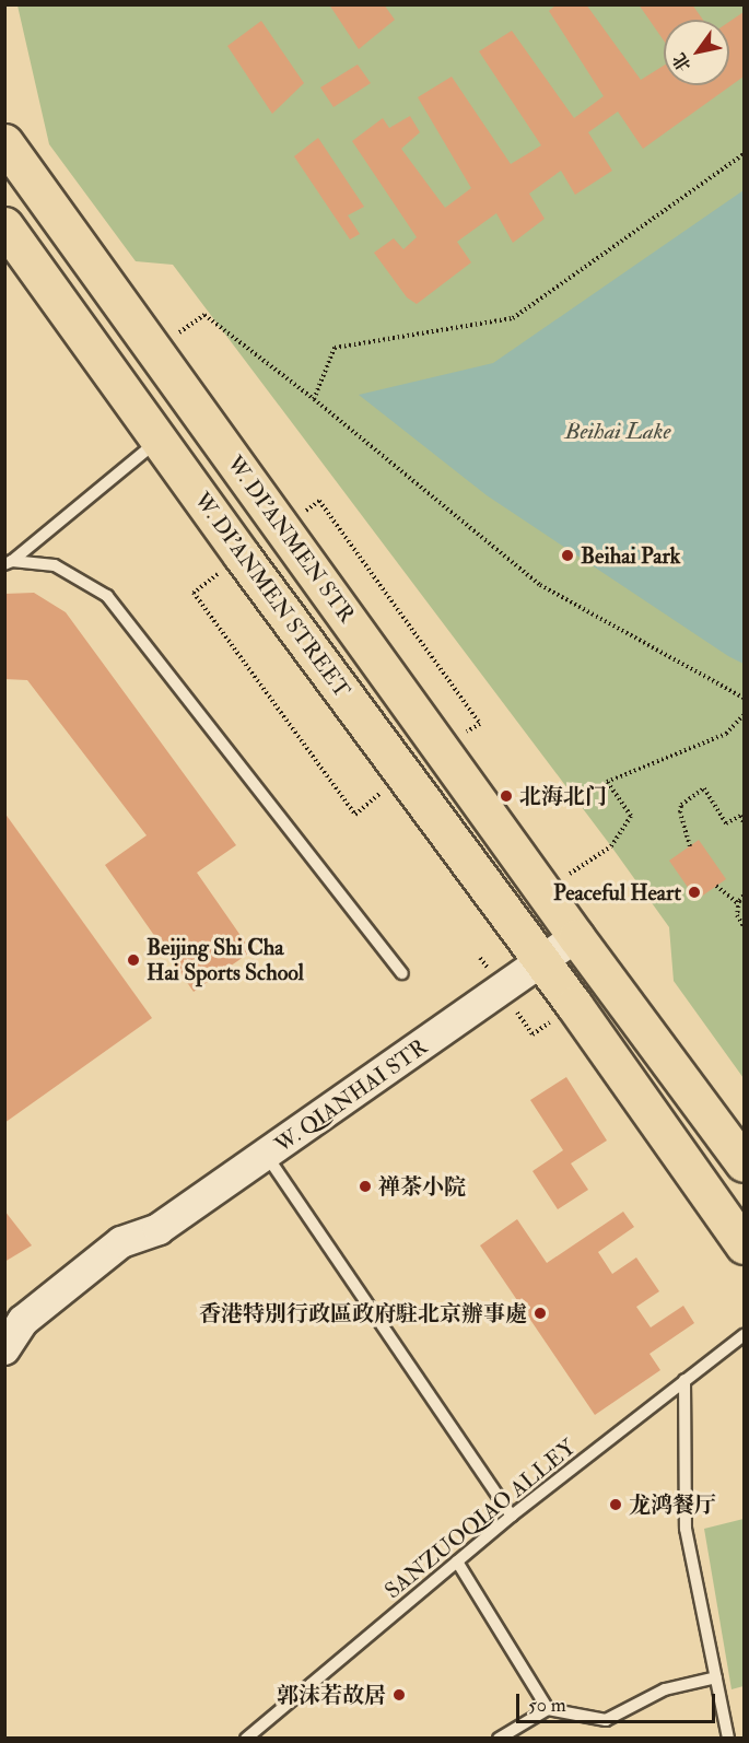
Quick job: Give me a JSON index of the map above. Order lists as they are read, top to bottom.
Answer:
{
  "streets": {
    "main road": ["W. DI'ANMEN STR", "W. DI'ANMEN STREET"],
    "street": ["W. QIANHAI STR"],
    "lane": ["SANZUOQIAO ALLEY"]
  },
  "crossings": [
    ["W. DI'ANMEN STR", "W. QIANHAI STR"],
    ["W. DI'ANMEN STREET", "W. QIANHAI STR"]
  ],
  "water": ["Beihai Lake"],
  "places": [
    "Beihai Park",
    "北海北门",
    "Peaceful Heart",
    "Beijing Shi Cha Hai Sports School",
    "禅茶小院",
    "香港特別行政區政府駐北京辦事處",
    "龙鸿餐厅",
    "郭沫若故居"
  ],
  "scale_bar": "50 m",
  "north": "bottom left"
}
